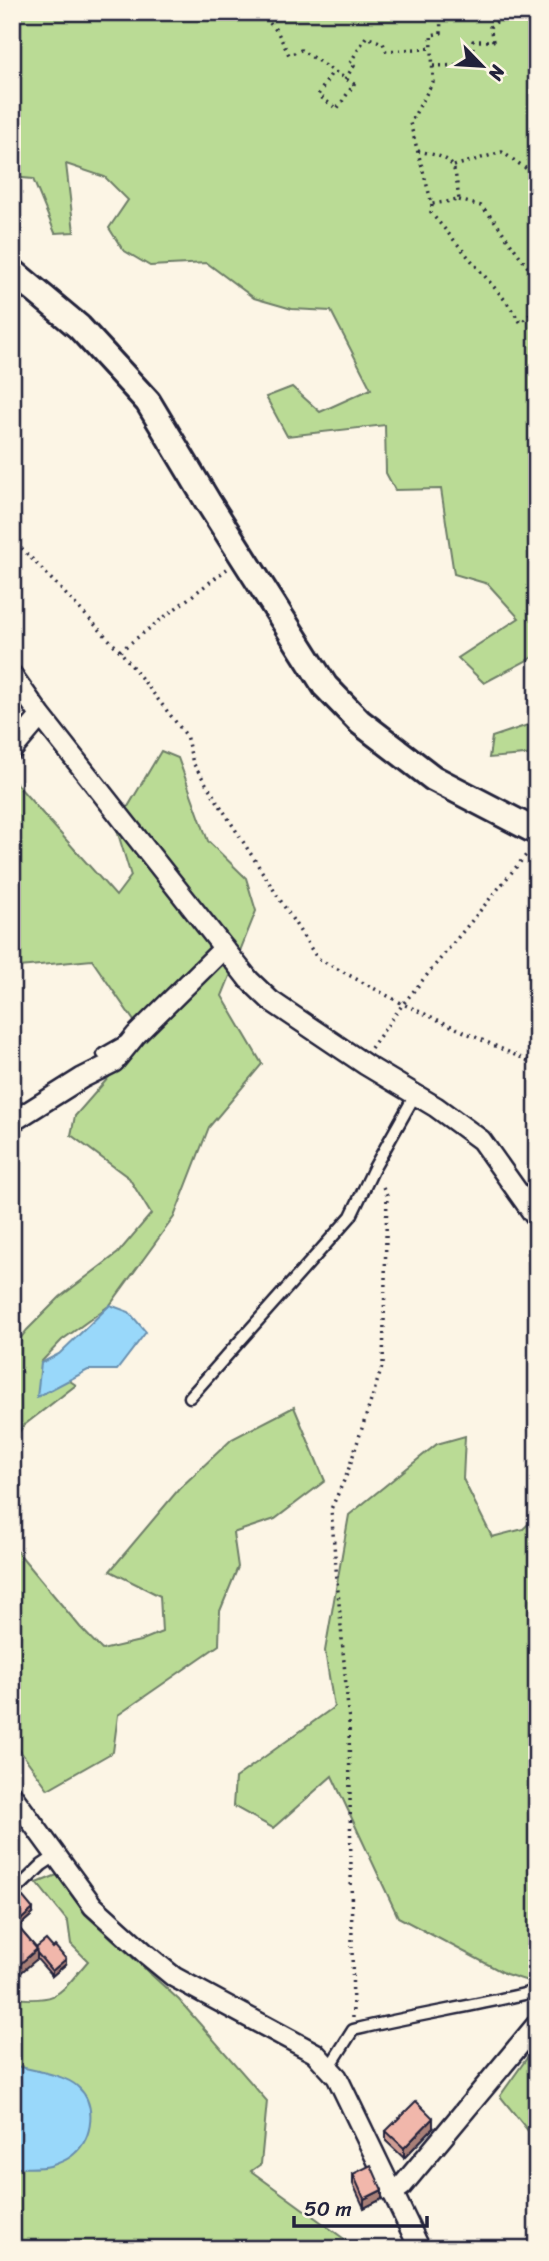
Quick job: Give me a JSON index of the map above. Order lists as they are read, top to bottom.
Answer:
{
  "scale_bar": "50 m",
  "north": "bottom right"
}
